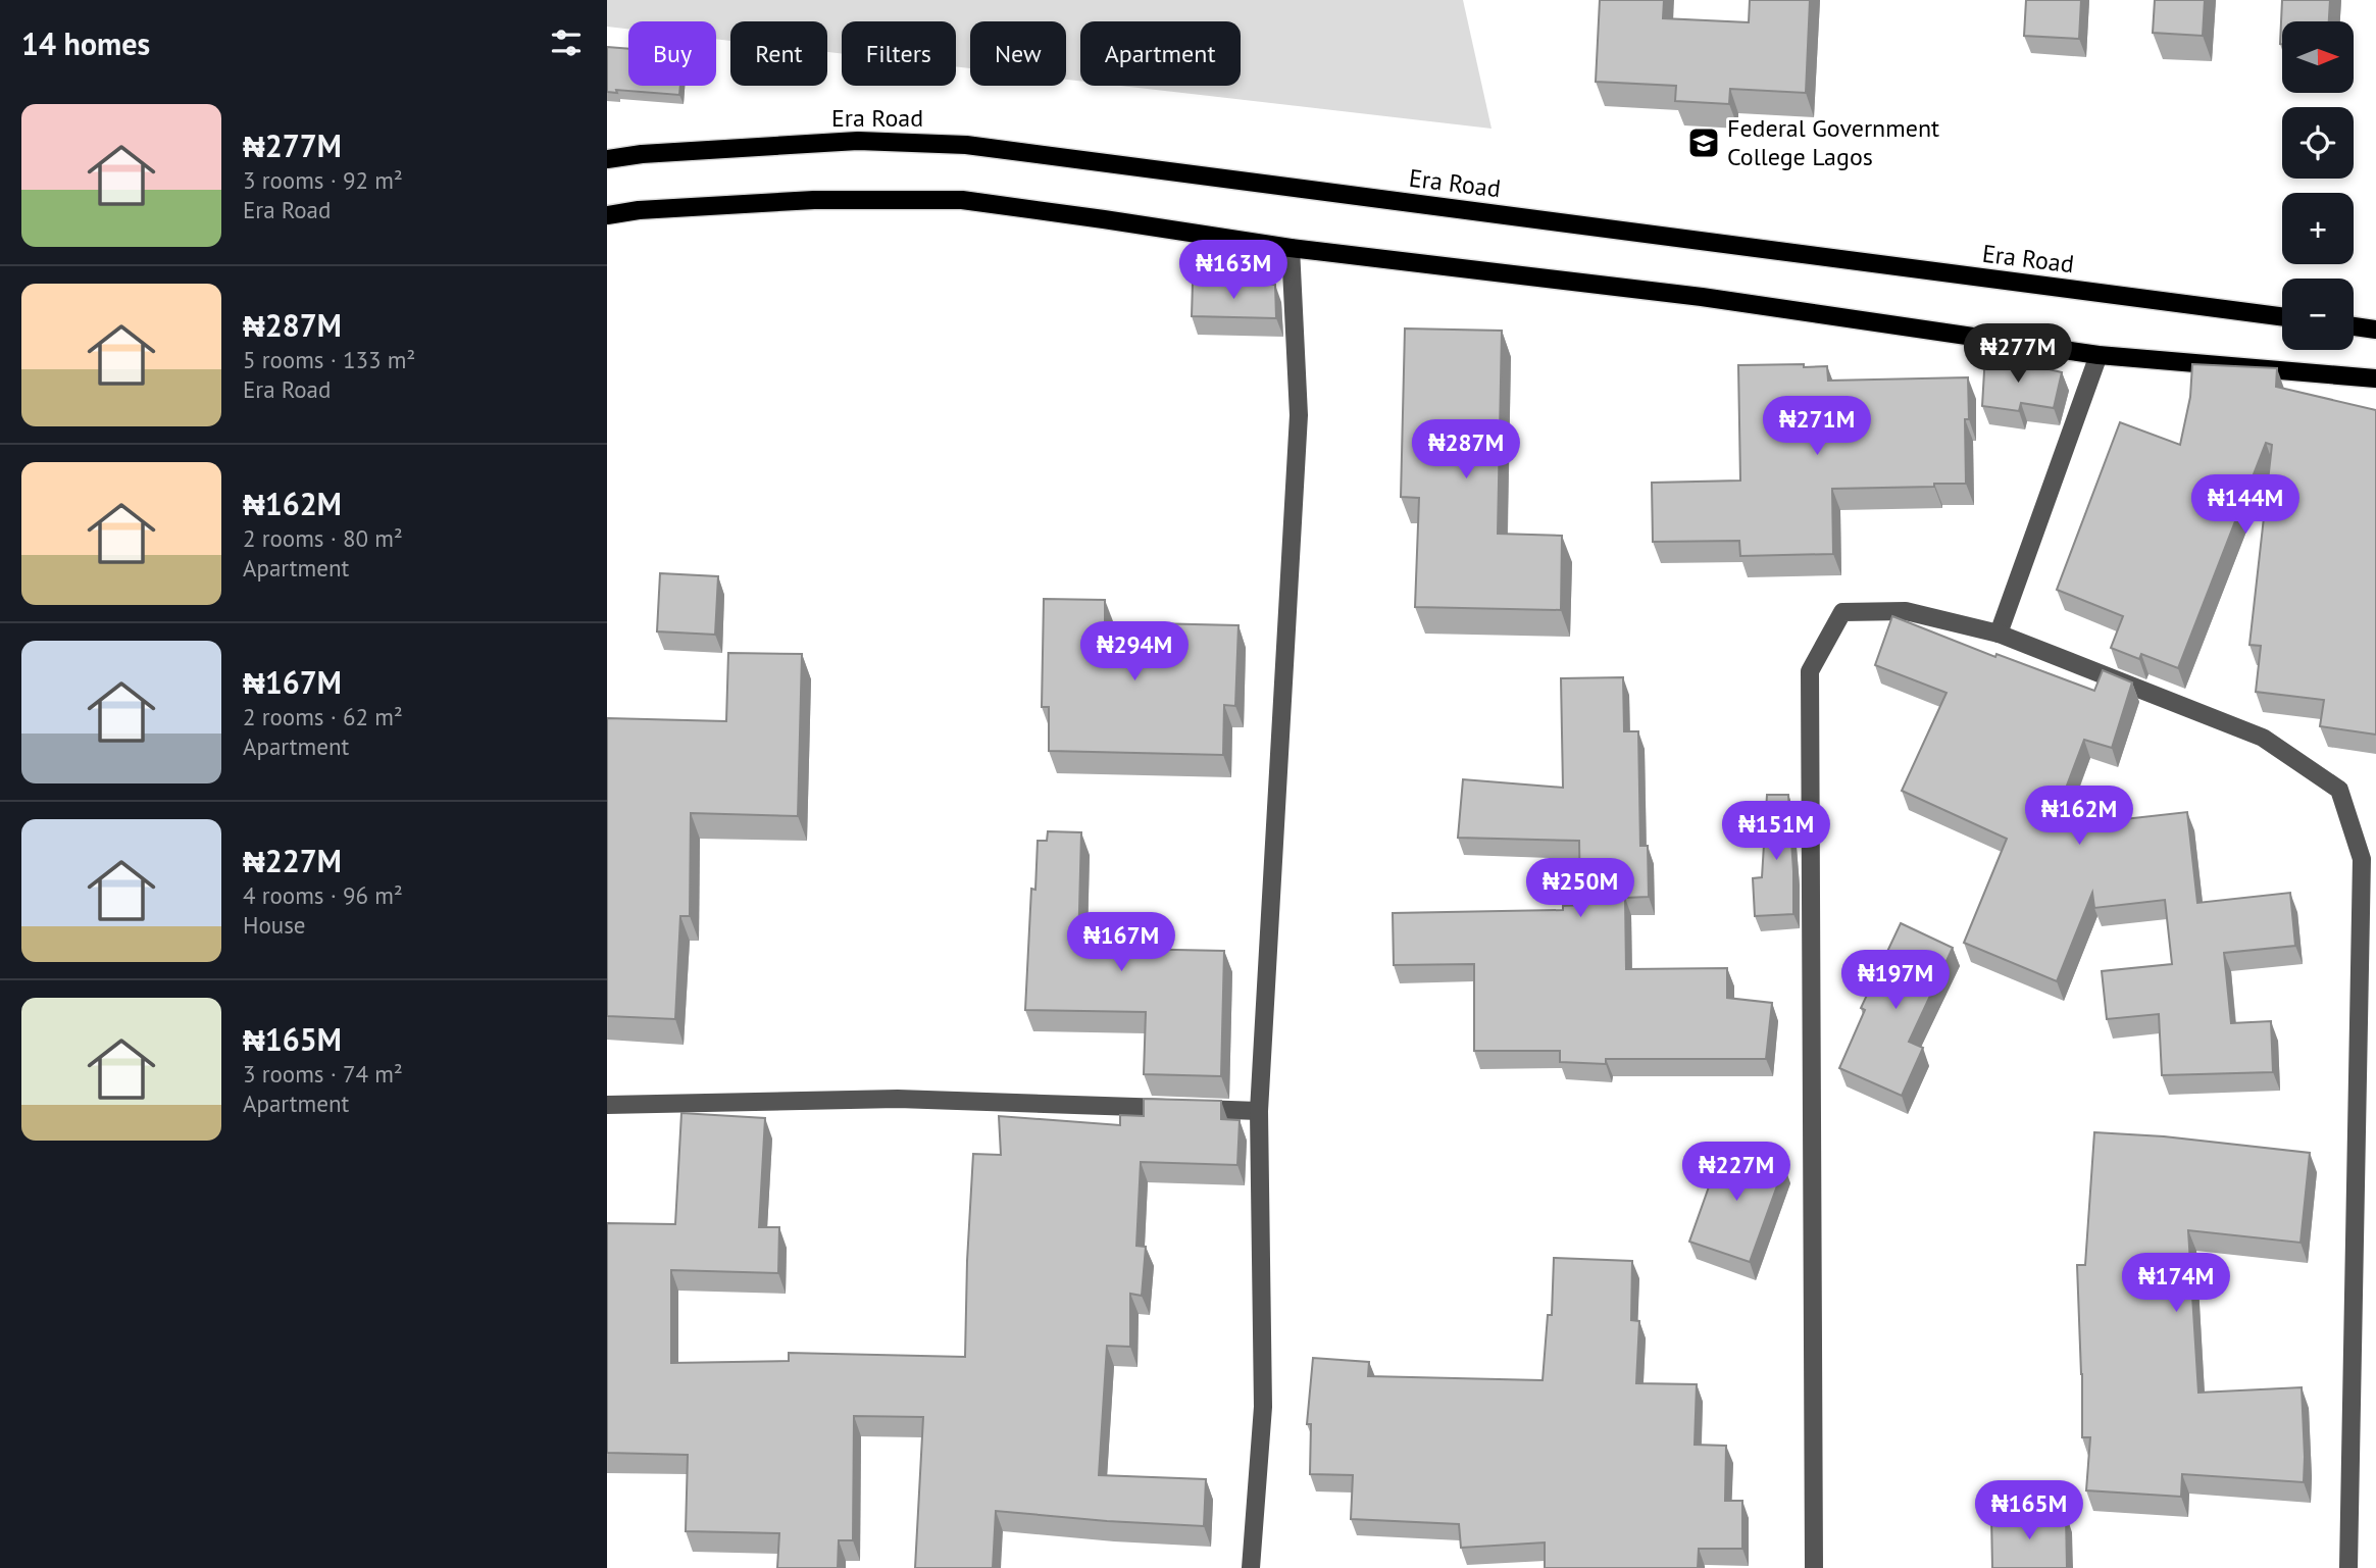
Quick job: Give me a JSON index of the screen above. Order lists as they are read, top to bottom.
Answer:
{
  "streets": {
    "main road": ["Era Road"]
  },
  "places": {
    "school or university": ["Federal Government College Lagos"]
  },
  "north": "right",
  "page": {
    "heading": "14 homes",
    "map_buttons": ["+", "−"],
    "chip": [
      "Buy",
      "Rent",
      "Filters",
      "New",
      "Apartment"
    ],
    "list": [
      {
        "name": "₦277M",
        "note": "3 rooms · 92 m² · Era Road"
      },
      {
        "name": "₦287M",
        "note": "5 rooms · 133 m² · Era Road"
      },
      {
        "name": "₦162M",
        "note": "2 rooms · 80 m² · Apartment"
      },
      {
        "name": "₦167M",
        "note": "2 rooms · 62 m² · Apartment"
      },
      {
        "name": "₦227M",
        "note": "4 rooms · 96 m² · House"
      },
      {
        "name": "₦165M",
        "note": "3 rooms · 74 m² · Apartment"
      }
    ],
    "price": [
      "₦163M",
      "₦277M",
      "₦271M",
      "₦287M",
      "₦144M",
      "₦294M",
      "₦162M",
      "₦151M",
      "₦250M",
      "₦167M",
      "₦197M",
      "₦227M",
      "₦174M",
      "₦165M"
    ]
  }
}
